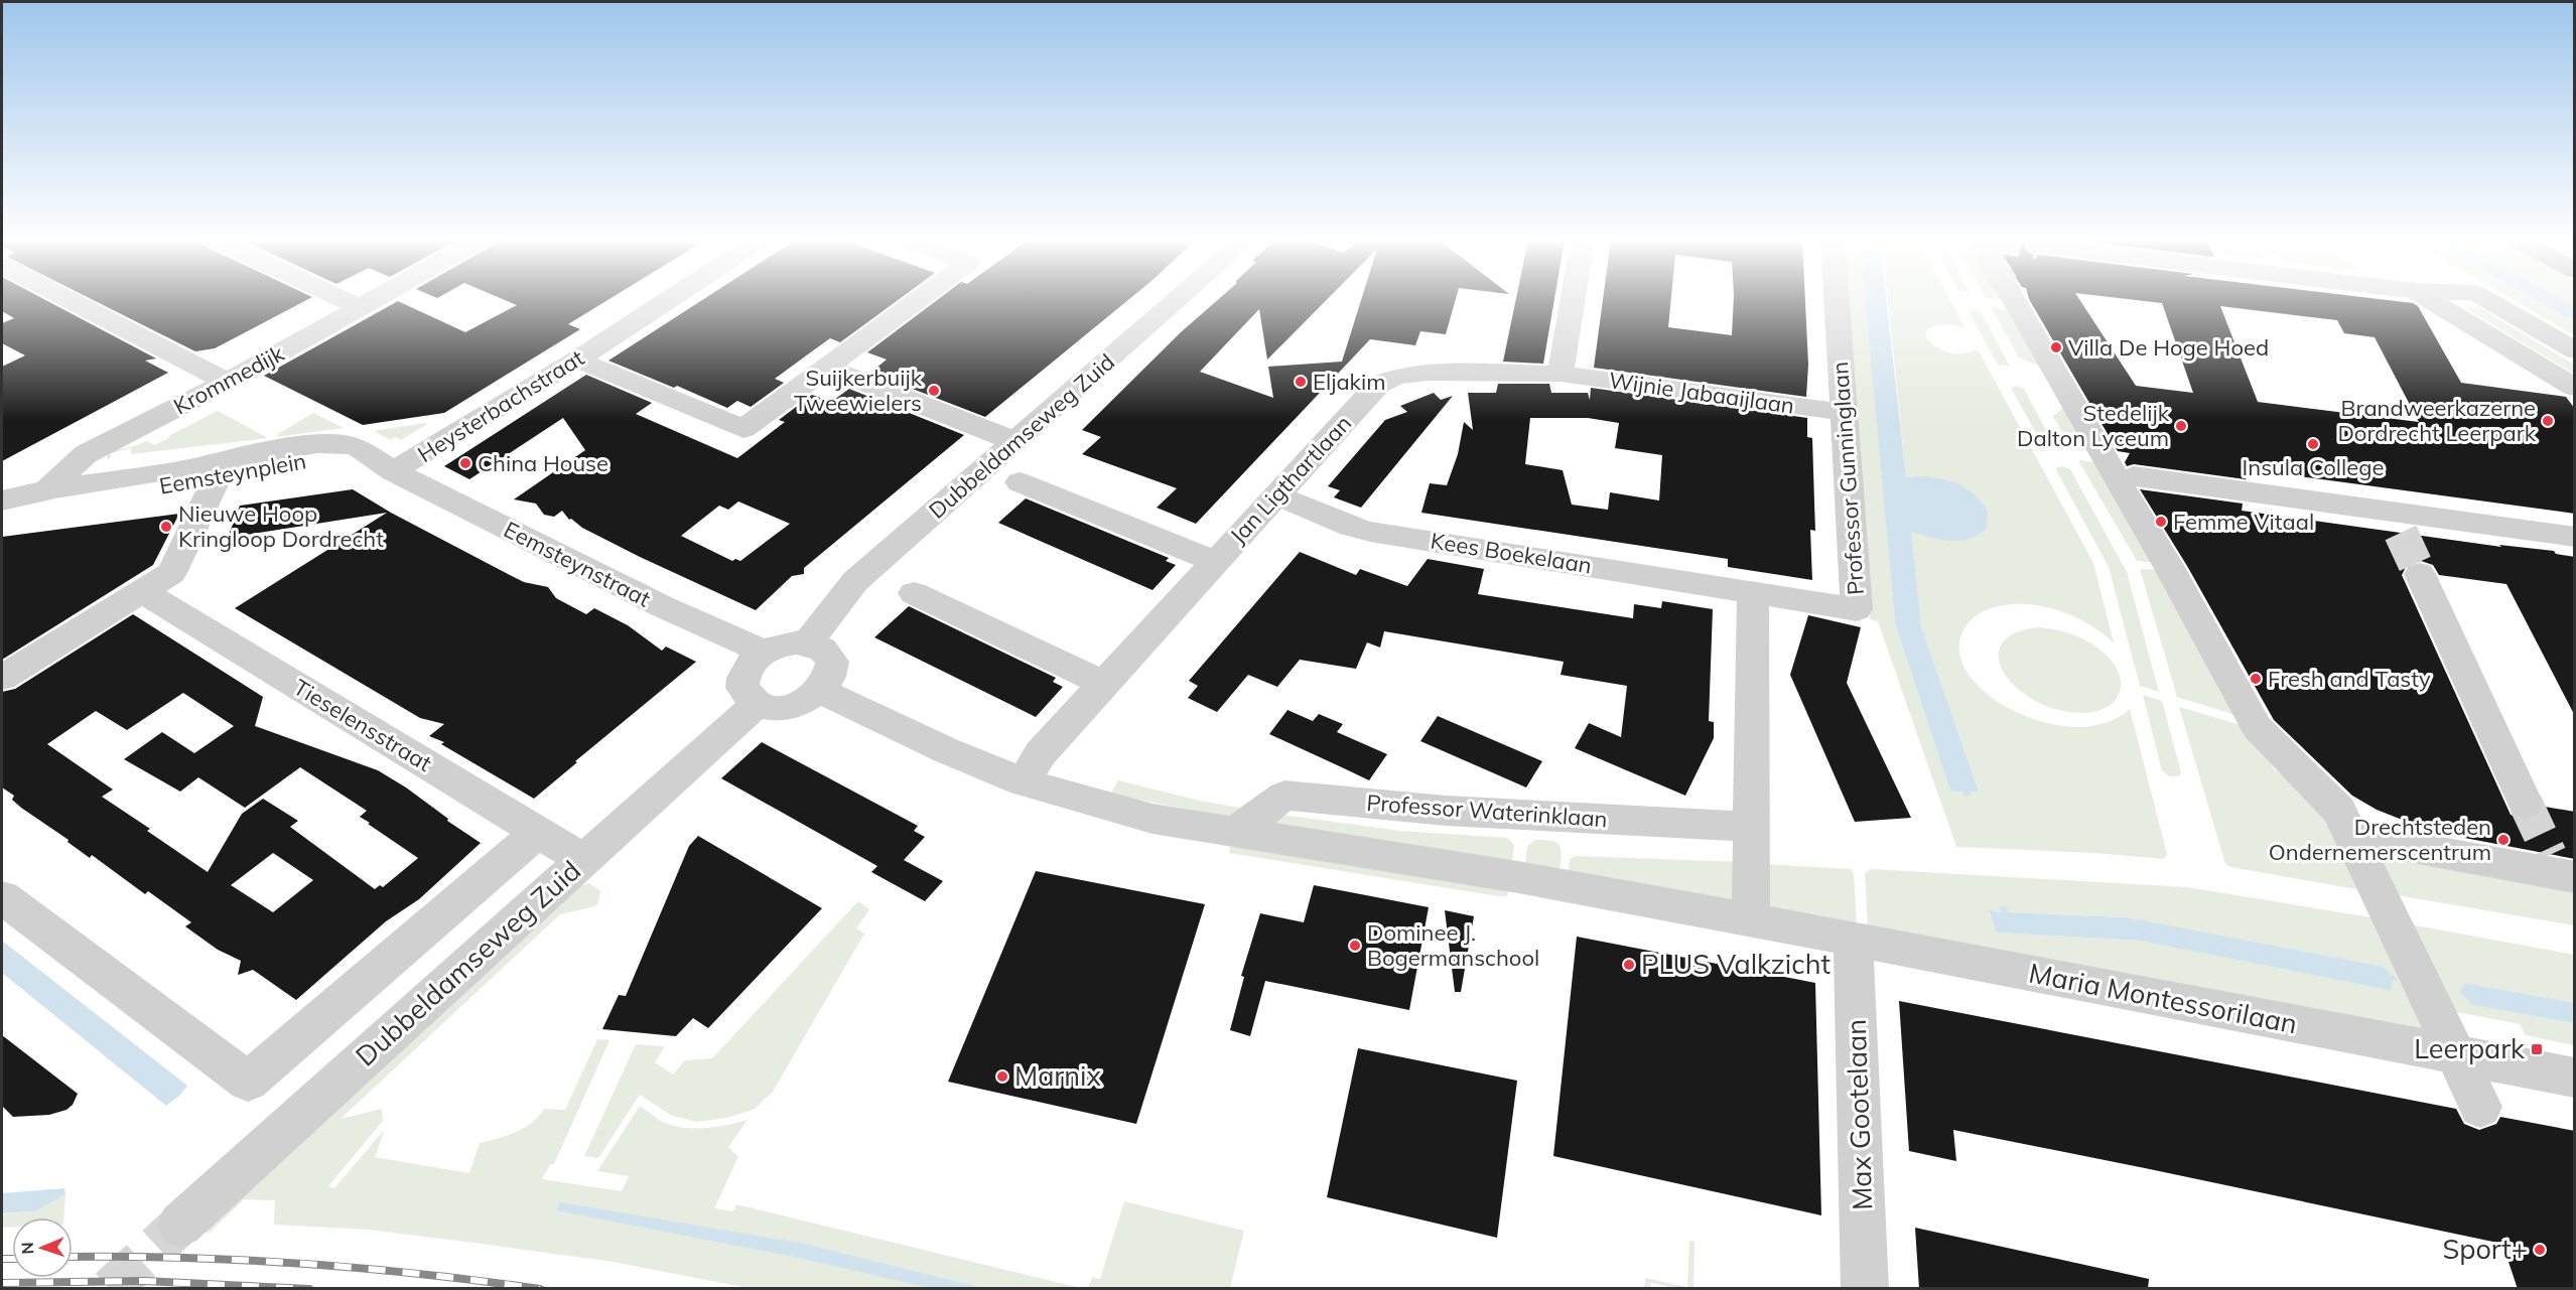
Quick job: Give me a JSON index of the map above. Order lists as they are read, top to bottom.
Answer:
{
  "streets": {
    "street": [
      "Krommedijk",
      "Wijnie Jabaaijlaan",
      "Heysterbachstraat",
      "Dubbeldamseweg Zuid",
      "Eemsteynplein",
      "Professor Gunninglaan",
      "Jan Ligthartlaan",
      "Kees Boekelaan",
      "Eemsteynstraat",
      "Tieselensstraat",
      "Professor Waterinklaan",
      "Maria Montessorilaan",
      "Max Gootelaan"
    ]
  },
  "crossings": [
    ["Krommedijk", "Eemsteynplein"],
    ["Wijnie Jabaaijlaan", "Professor Gunninglaan"],
    ["Wijnie Jabaaijlaan", "Jan Ligthartlaan"],
    ["Heysterbachstraat", "Eemsteynplein"],
    ["Heysterbachstraat", "Eemsteynstraat"],
    ["Dubbeldamseweg Zuid", "Eemsteynstraat"],
    ["Dubbeldamseweg Zuid", "Tieselensstraat"],
    ["Eemsteynplein", "Eemsteynstraat"],
    ["Professor Gunninglaan", "Kees Boekelaan"],
    ["Jan Ligthartlaan", "Kees Boekelaan"],
    ["Maria Montessorilaan", "Max Gootelaan"]
  ],
  "places": {
    "other": [
      "Villa De Hoge Hoed",
      "Eljakim",
      "Suijkerbuijk Tweewielers",
      "Brandweerkazerne Dordrecht Leerpark",
      "Stedelijk Dalton Lyceum",
      "Insula College",
      "China House",
      "Femme Vitaal",
      "Nieuwe Hoop Kringloop Dordrecht",
      "Fresh and Tasty",
      "Drechtsteden Ondernemerscentrum",
      "Dominee J. Bogermanschool",
      "PLUS Valkzicht",
      "Marnix",
      "Sport+"
    ],
    "transit": ["Leerpark"]
  },
  "north": "left"
}
